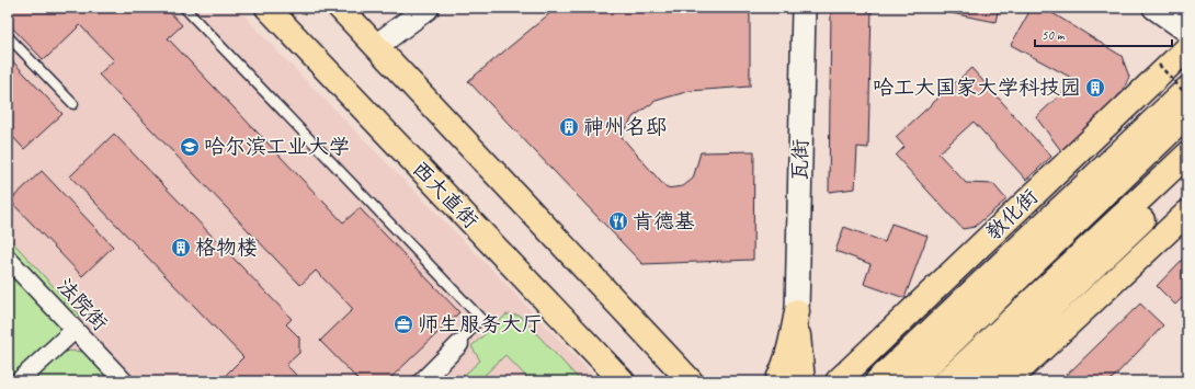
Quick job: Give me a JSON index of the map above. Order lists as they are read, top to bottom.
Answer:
{
  "streets": {
    "main road": ["西大直街", "教化街"],
    "street": ["瓦街", "法院街"]
  },
  "places": {
    "building": ["哈工大国家大学科技园", "神州名邸", "格物楼"],
    "school or university": ["哈尔滨工业大学"],
    "restaurant": ["肯德基"],
    "office": ["师生服务大厅"]
  },
  "scale_bar": "50 m"
}
